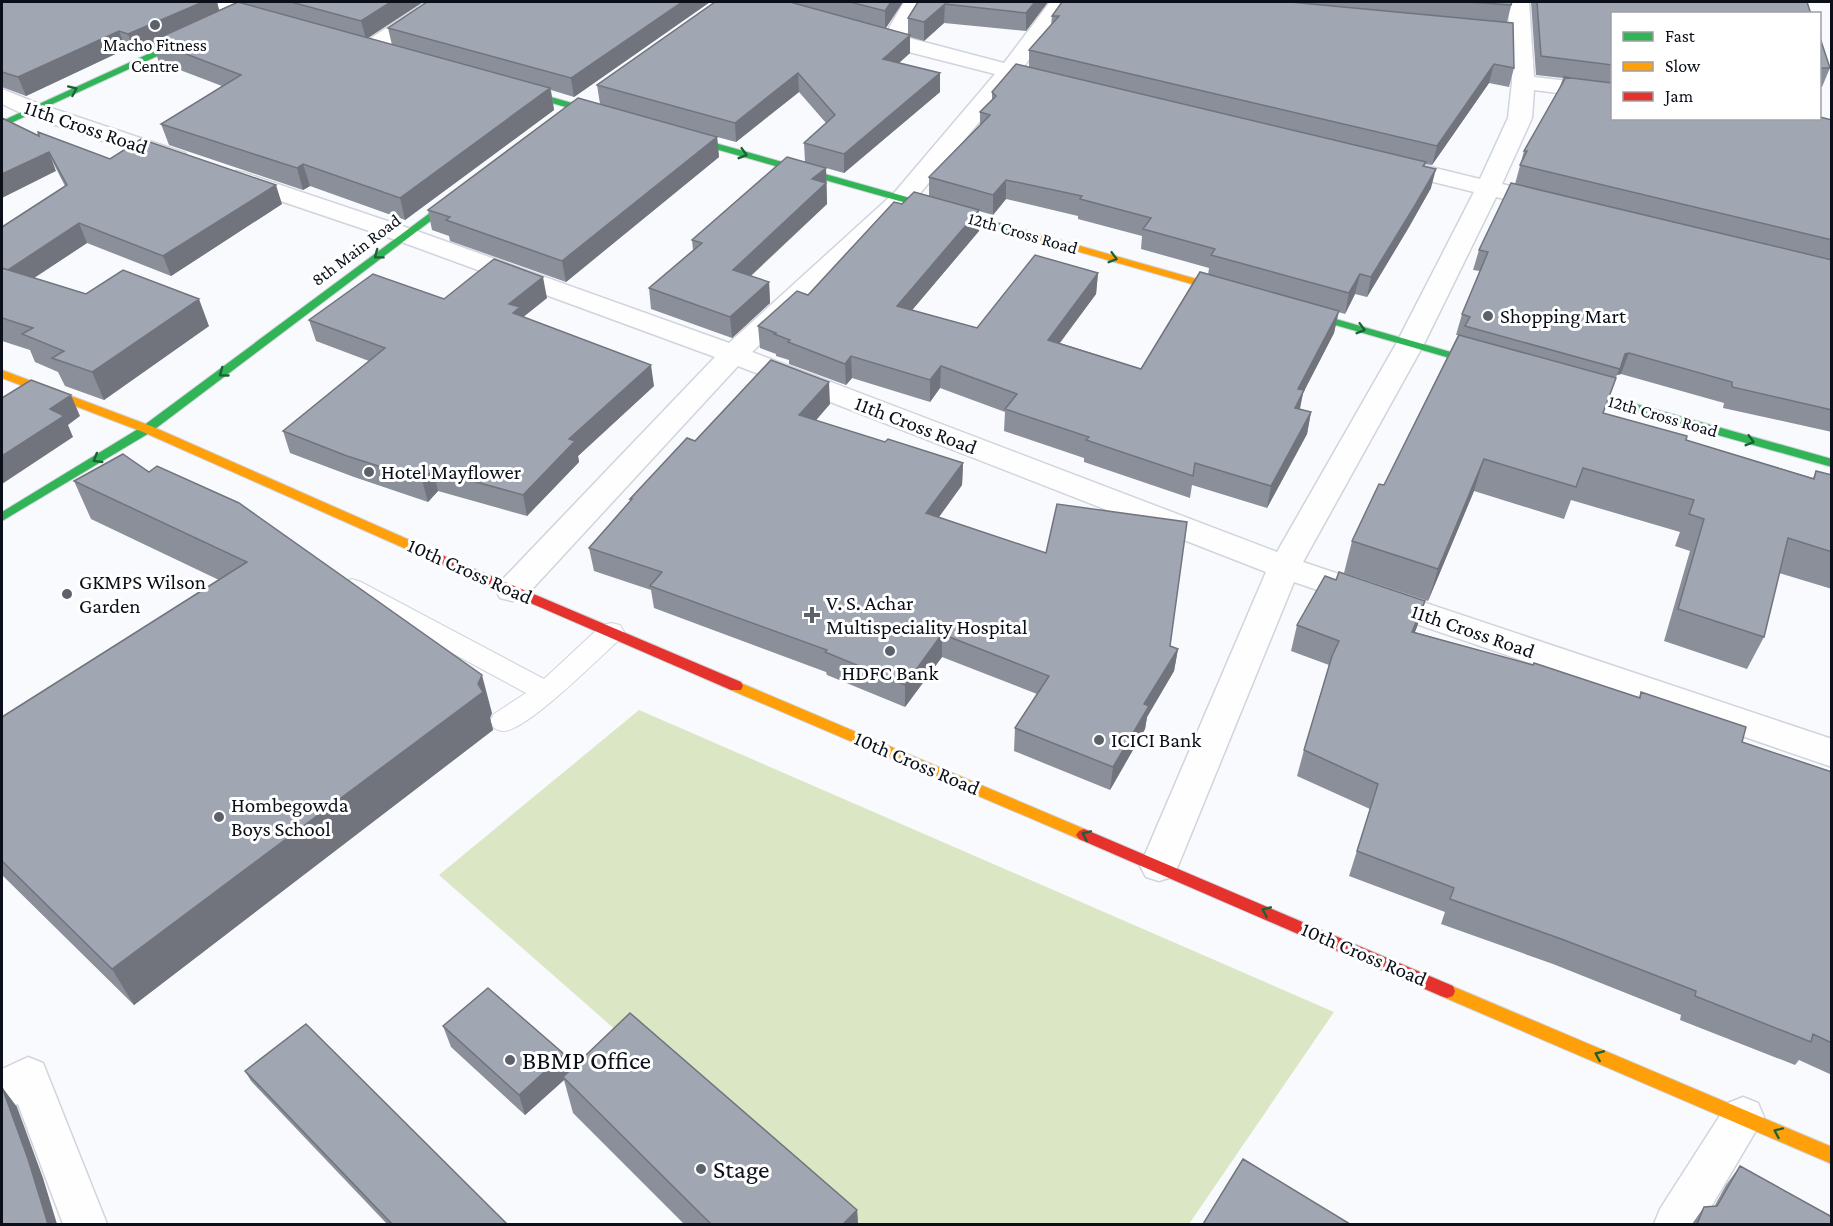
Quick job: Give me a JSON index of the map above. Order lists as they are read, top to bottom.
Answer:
{
  "streets": {
    "main road": ["12th Cross Road", "8th Main Road", "10th Cross Road"],
    "street": ["11th Cross Road"]
  },
  "crossings": [
    ["11th Cross Road", "8th Main Road"],
    ["8th Main Road", "10th Cross Road"]
  ],
  "one_way": ["12th Cross Road", "8th Main Road", "10th Cross Road"],
  "places": {
    "other": [
      "Macho Fitness Centre",
      "Shopping Mart",
      "Hotel Mayflower",
      "GKMPS Wilson Garden",
      "HDFC Bank",
      "ICICI Bank",
      "Hombegowda Boys School",
      "BBMP Office",
      "Stage"
    ],
    "health": ["V. S. Achar Multispeciality Hospital"]
  },
  "legend": ["Fast", "Slow", "Jam"]
}
